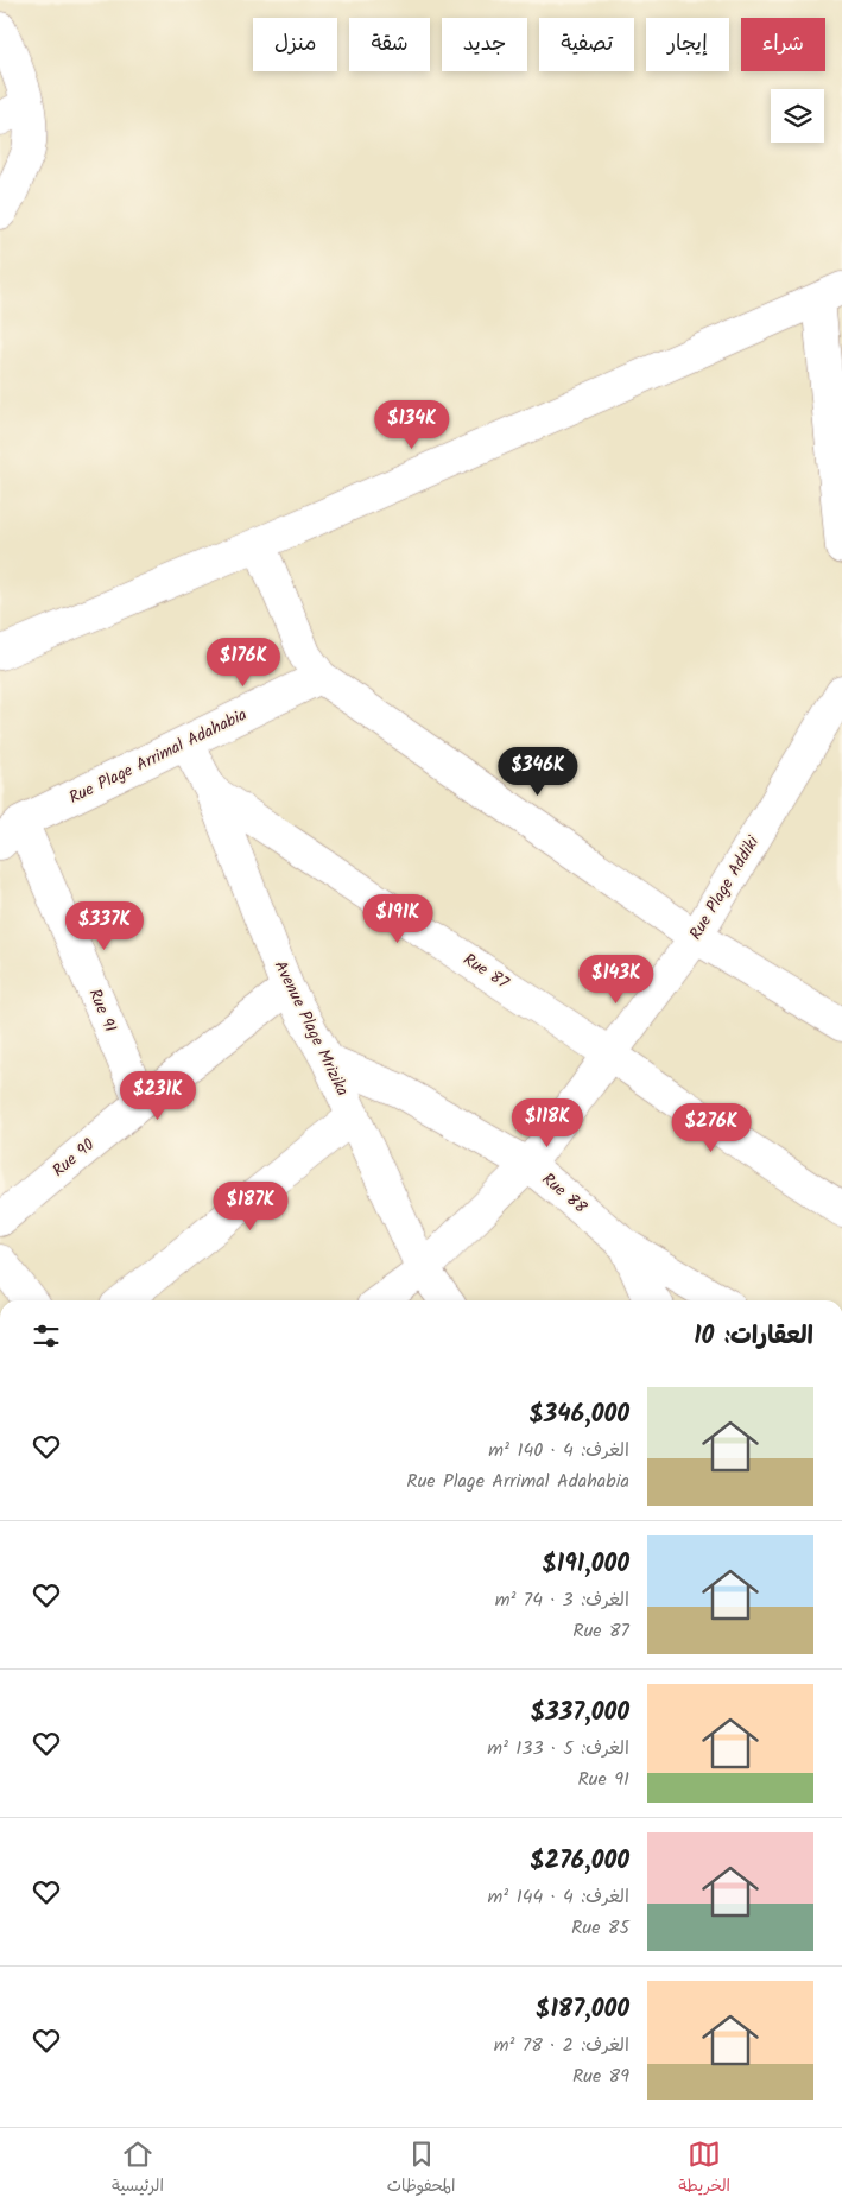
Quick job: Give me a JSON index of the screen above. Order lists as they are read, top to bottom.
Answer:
{
  "streets": {
    "street": [
      "Rue Plage Arrimal Adahabia",
      "Rue Plage Addiki",
      "Rue 87",
      "Rue 91",
      "Avenue Plage Mrizika",
      "Rue 90",
      "Rue 88"
    ]
  },
  "crossings": [
    ["Rue Plage Arrimal Adahabia", "Rue 91"],
    ["Rue Plage Arrimal Adahabia", "Avenue Plage Mrizika"],
    ["Rue Plage Addiki", "Rue 87"],
    ["Rue Plage Addiki", "Avenue Plage Mrizika"],
    ["Rue Plage Addiki", "Rue 88"],
    ["Rue 87", "Avenue Plage Mrizika"],
    ["Rue 91", "Rue 90"],
    ["Avenue Plage Mrizika", "Rue 90"],
    ["Avenue Plage Mrizika", "Rue 88"]
  ],
  "page": {
    "chip": [
      "شراء",
      "إيجار",
      "تصفية",
      "جديد",
      "شقة",
      "منزل"
    ],
    "price": [
      "$134K",
      "$176K",
      "$346K",
      "$191K",
      "$337K",
      "$143K",
      "$231K",
      "$118K",
      "$276K",
      "$187K"
    ],
    "heading": "العقارات: 10",
    "list": [
      {
        "name": "$346,000",
        "note": "الغرف: 4 · 140 m² · Rue Plage Arrimal Adahabia"
      },
      {
        "name": "$191,000",
        "note": "الغرف: 3 · 74 m² · Rue 87"
      },
      {
        "name": "$337,000",
        "note": "الغرف: 5 · 133 m² · Rue 91"
      },
      {
        "name": "$276,000",
        "note": "الغرف: 4 · 144 m² · Rue 85"
      },
      {
        "name": "$187,000",
        "note": "الغرف: 2 · 78 m² · Rue 89"
      }
    ],
    "tabs": ["الخريطة", "المحفوظات", "الرئيسية"]
  }
}
